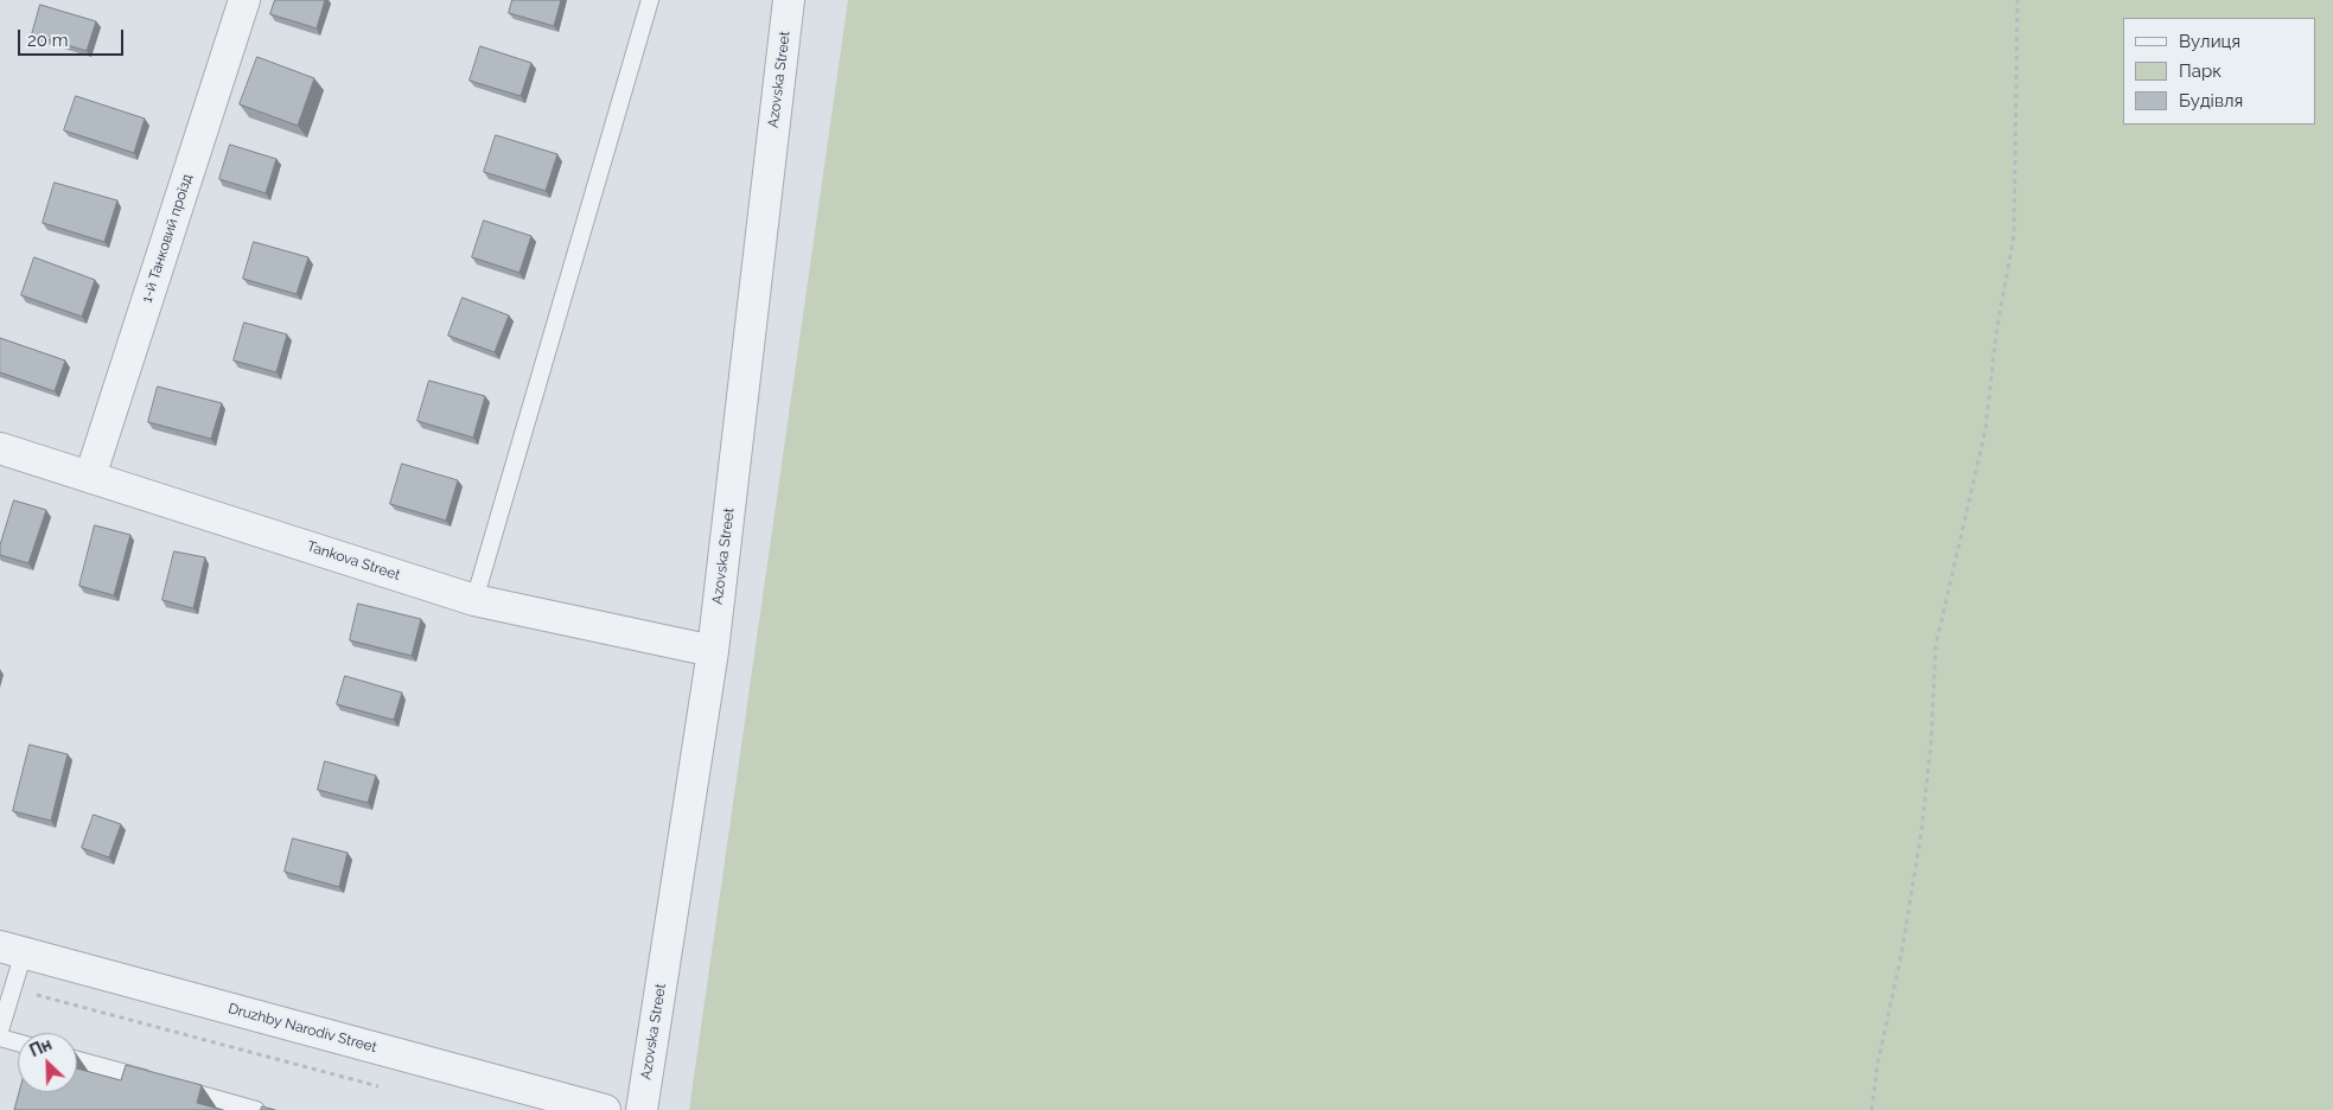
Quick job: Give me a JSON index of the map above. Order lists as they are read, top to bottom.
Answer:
{
  "streets": {
    "street": [
      "Azovska Street",
      "1-й Танковий проїзд",
      "Tankova Street",
      "Druzhby Narodiv Street"
    ]
  },
  "crossings": [
    ["Azovska Street", "Tankova Street"],
    ["1-й Танковий проїзд", "Tankova Street"]
  ],
  "legend": ["Вулиця", "Парк", "Будівля"],
  "scale_bar": "20 m",
  "north": "top left"
}
